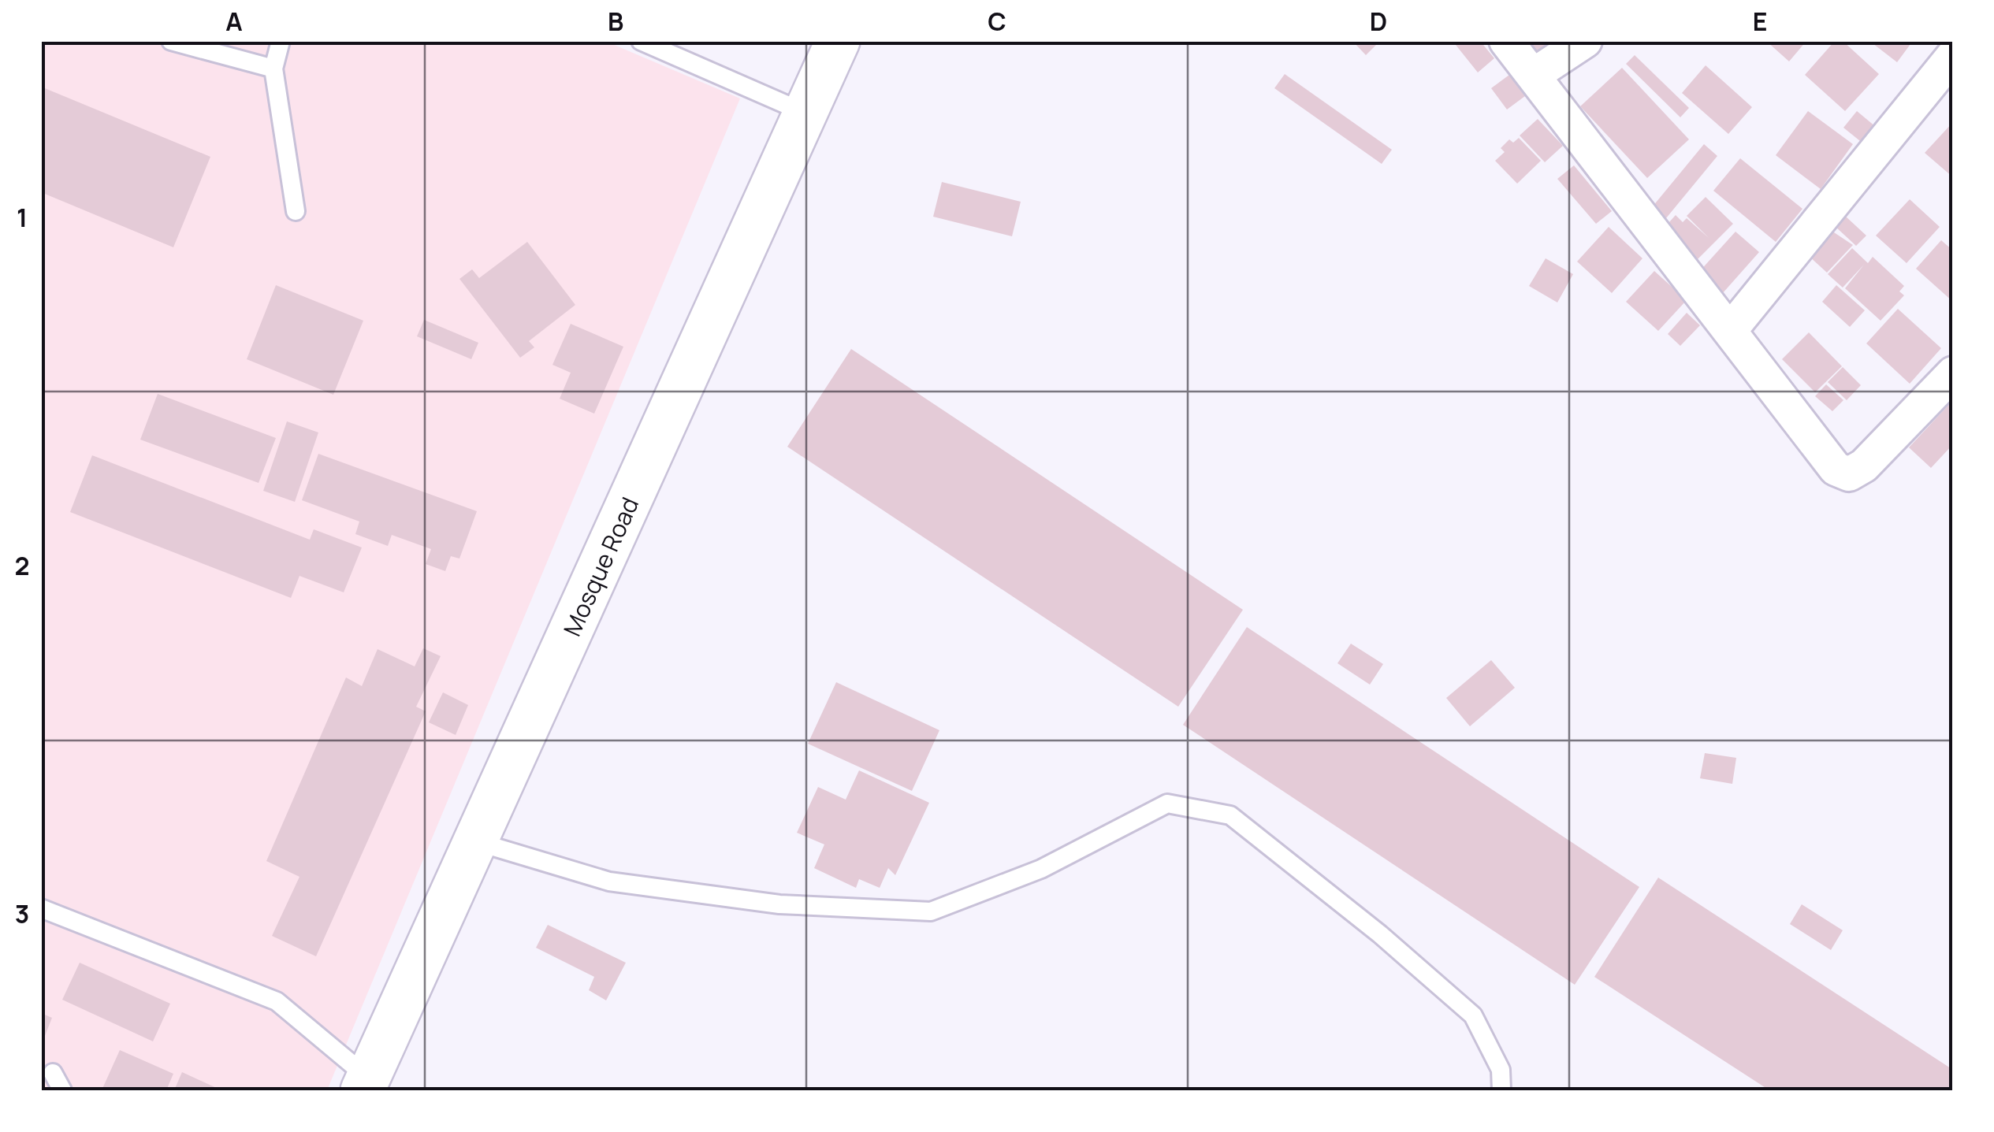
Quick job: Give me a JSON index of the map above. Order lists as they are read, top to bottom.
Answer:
{
  "streets": {
    "street": ["Mosque Road"]
  },
  "grid": {
    "columns": [
      "A",
      "B",
      "C",
      "D",
      "E"
    ],
    "rows": ["1", "2", "3"]
  }
}
